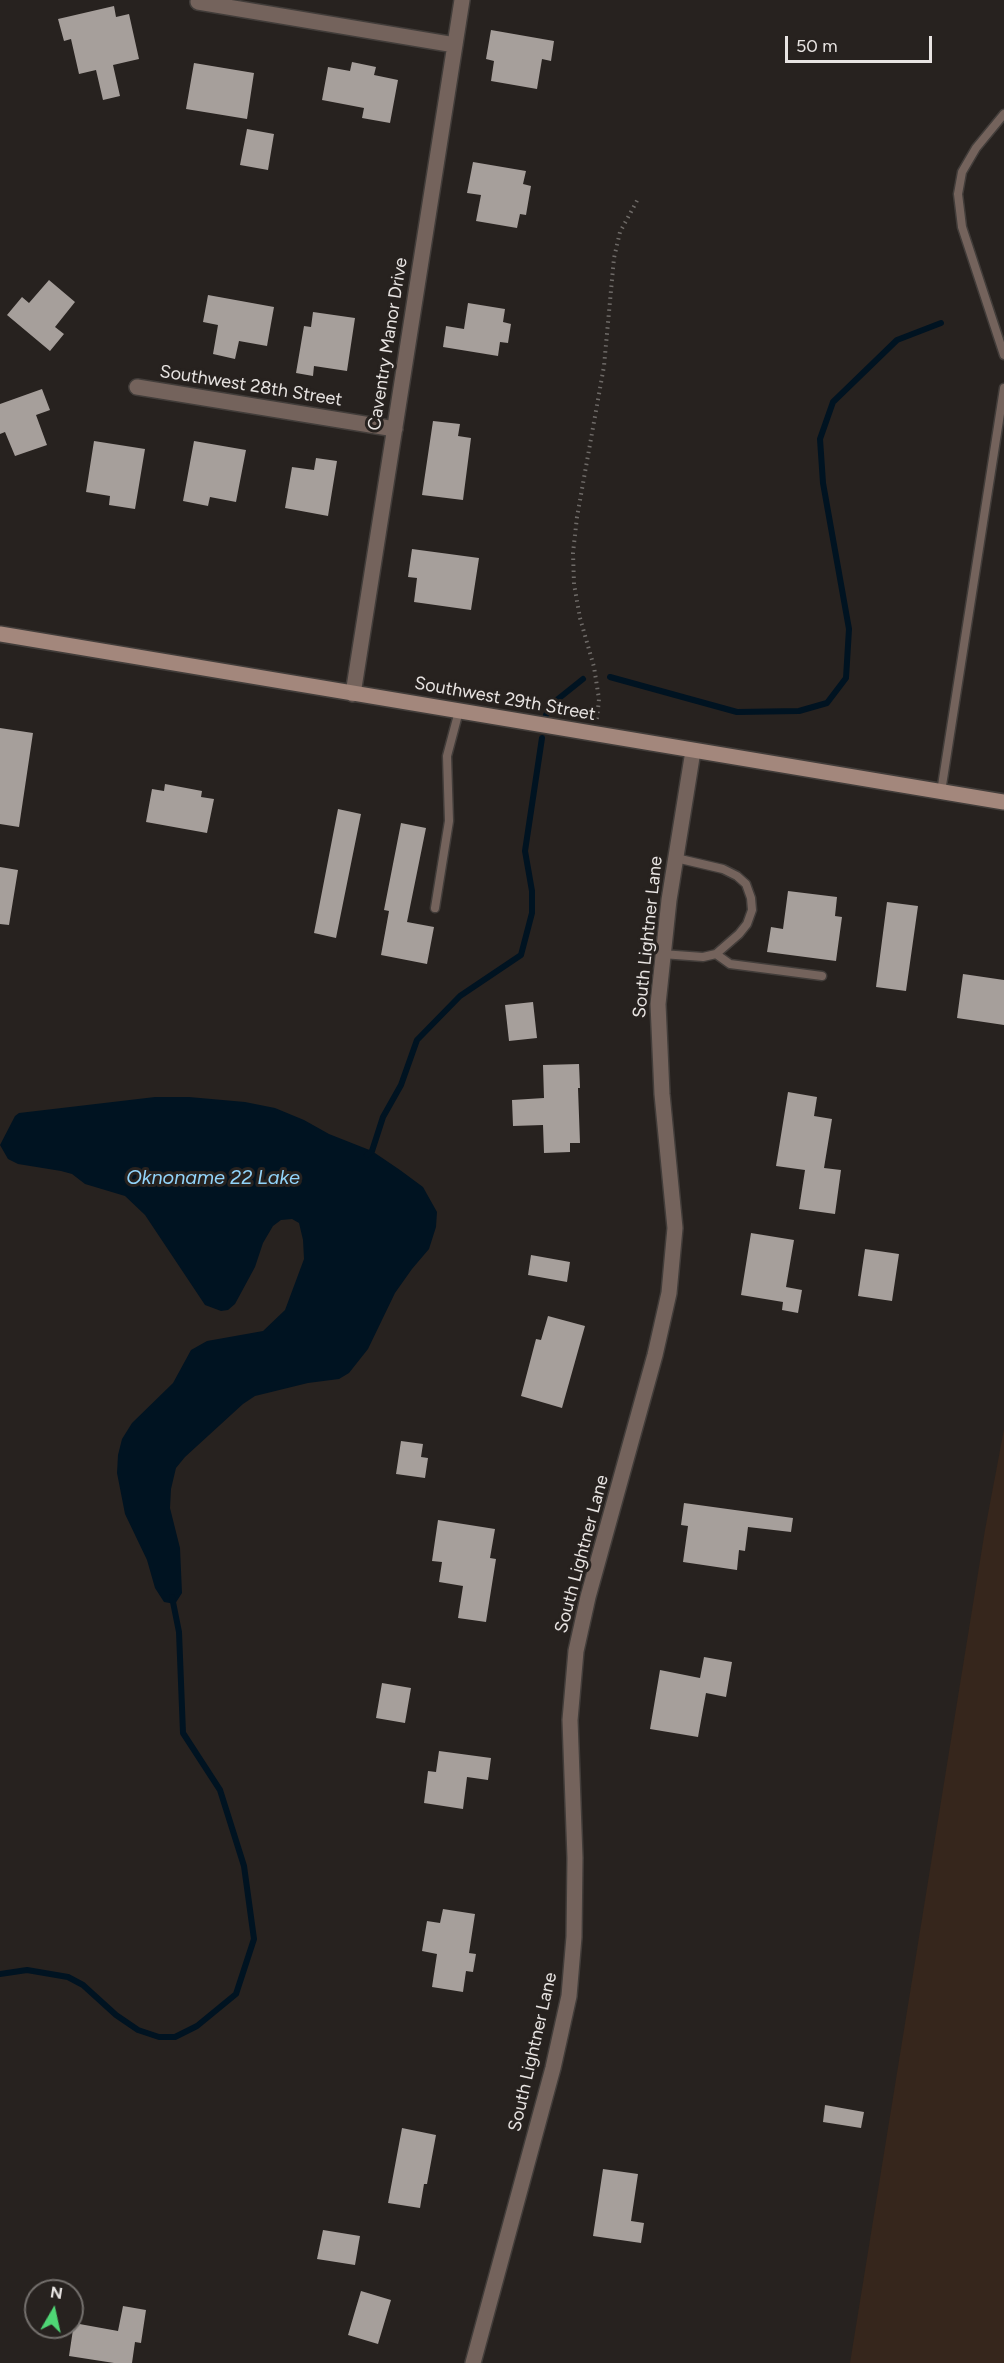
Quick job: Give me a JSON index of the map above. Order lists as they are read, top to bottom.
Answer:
{
  "streets": {
    "street": [
      "Caventry Manor Drive",
      "Southwest 28th Street",
      "Southwest 29th Street",
      "South Lightner Lane"
    ]
  },
  "crossings": [
    ["Caventry Manor Drive", "Southwest 28th Street"],
    ["Caventry Manor Drive", "Southwest 29th Street"],
    ["Southwest 29th Street", "South Lightner Lane"]
  ],
  "water": ["Oknoname 22 Lake"],
  "scale_bar": "50 m",
  "north": "top"
}
